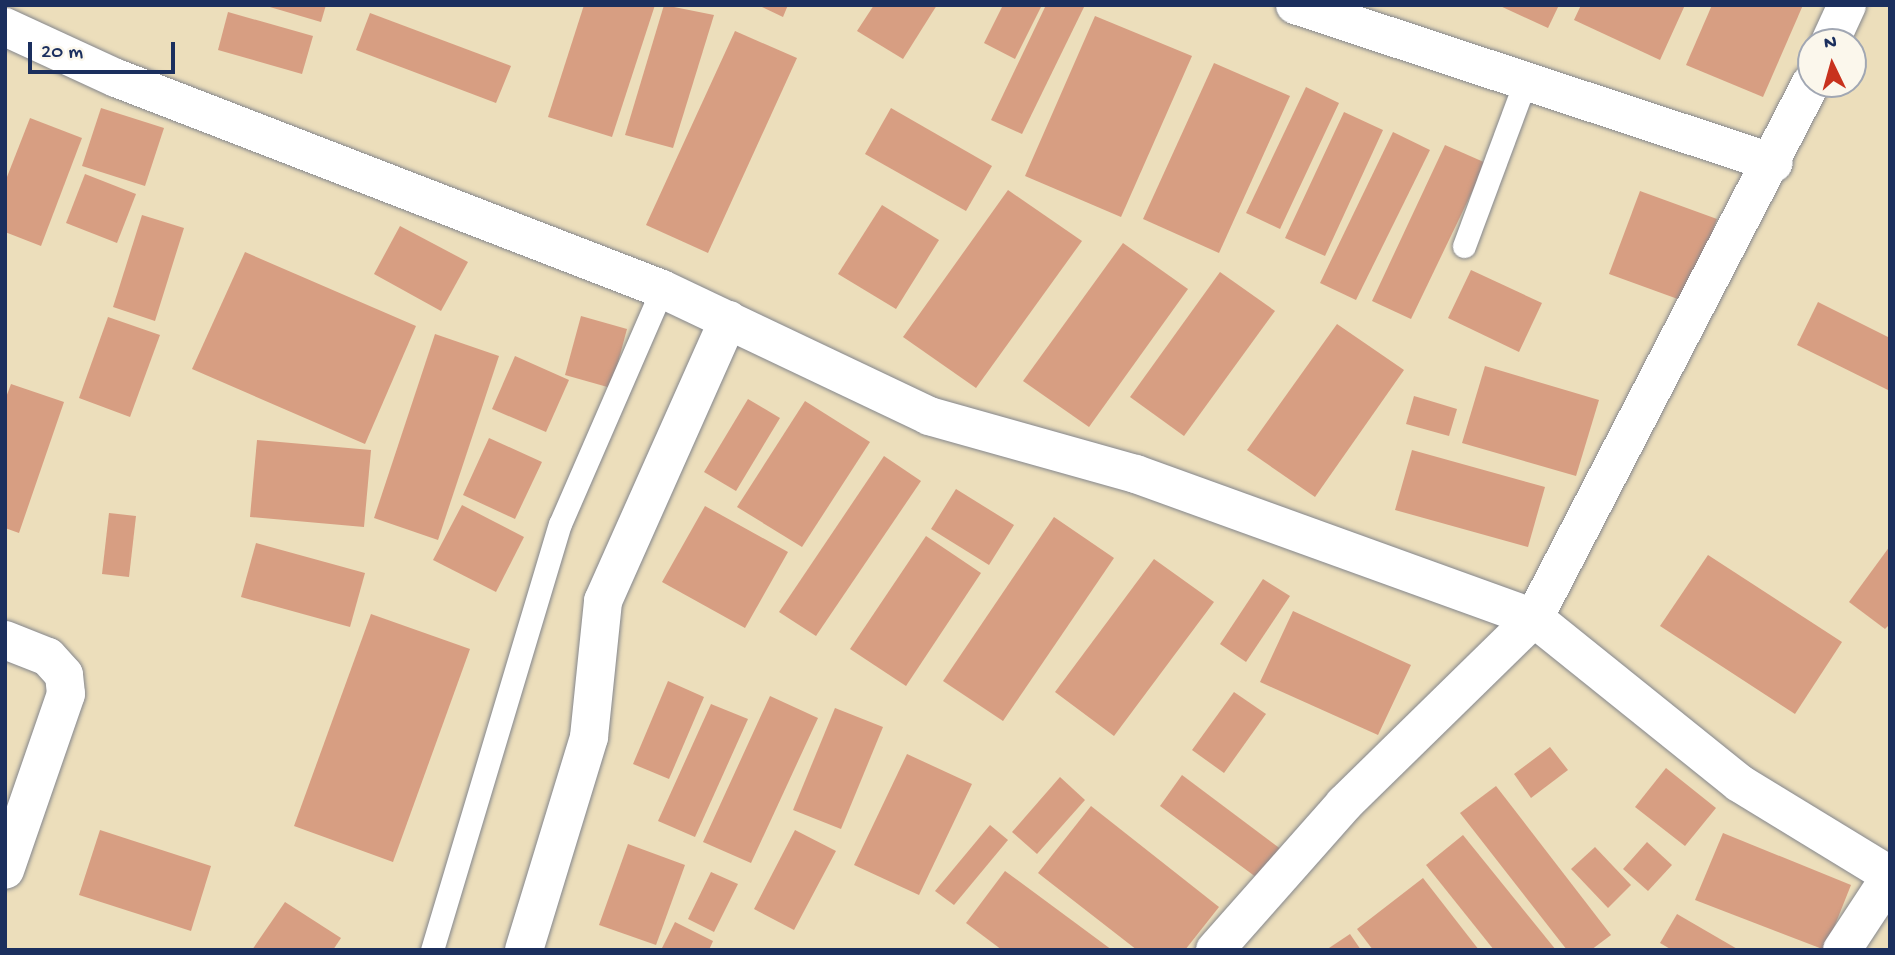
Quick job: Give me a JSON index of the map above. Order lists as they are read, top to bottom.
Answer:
{
  "scale_bar": "20 m",
  "north": "top"
}
